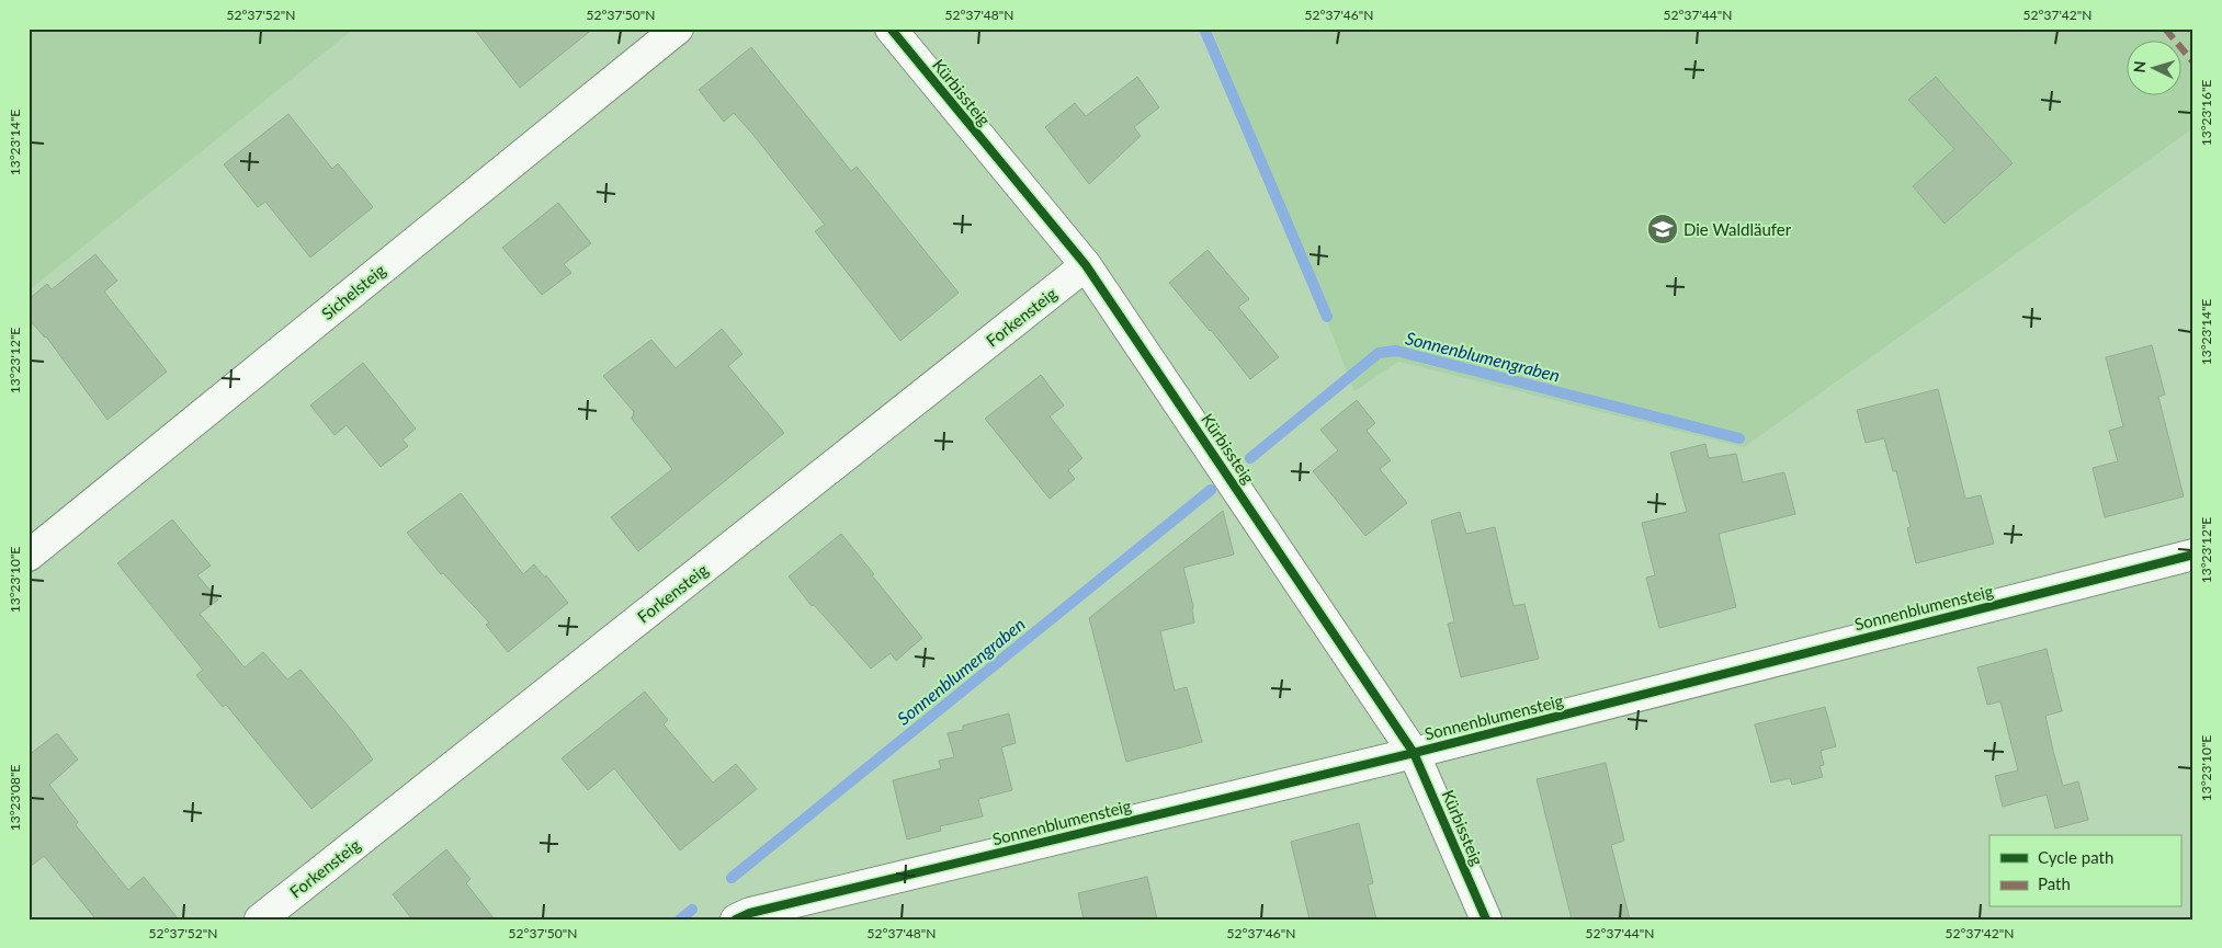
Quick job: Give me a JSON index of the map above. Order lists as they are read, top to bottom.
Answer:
{
  "streets": {
    "street": [
      "Kürbissteig",
      "Sichelsteig",
      "Forkensteig",
      "Sonnenblumensteig"
    ]
  },
  "crossings": [
    ["Kürbissteig", "Forkensteig"],
    ["Kürbissteig", "Sonnenblumensteig"]
  ],
  "water": ["Sonnenblumengraben"],
  "places": {
    "school or university": ["Die Waldläufer"]
  },
  "legend": ["Cycle path", "Path"],
  "north": "left",
  "coordinates": [
    "52°37'52\"N",
    "52°37'50\"N",
    "52°37'48\"N",
    "52°37'46\"N",
    "52°37'44\"N",
    "52°37'42\"N",
    "13°23'16\"E",
    "13°23'14\"E",
    "13°23'12\"E",
    "13°23'10\"E",
    "13°23'08\"E"
  ]
}
